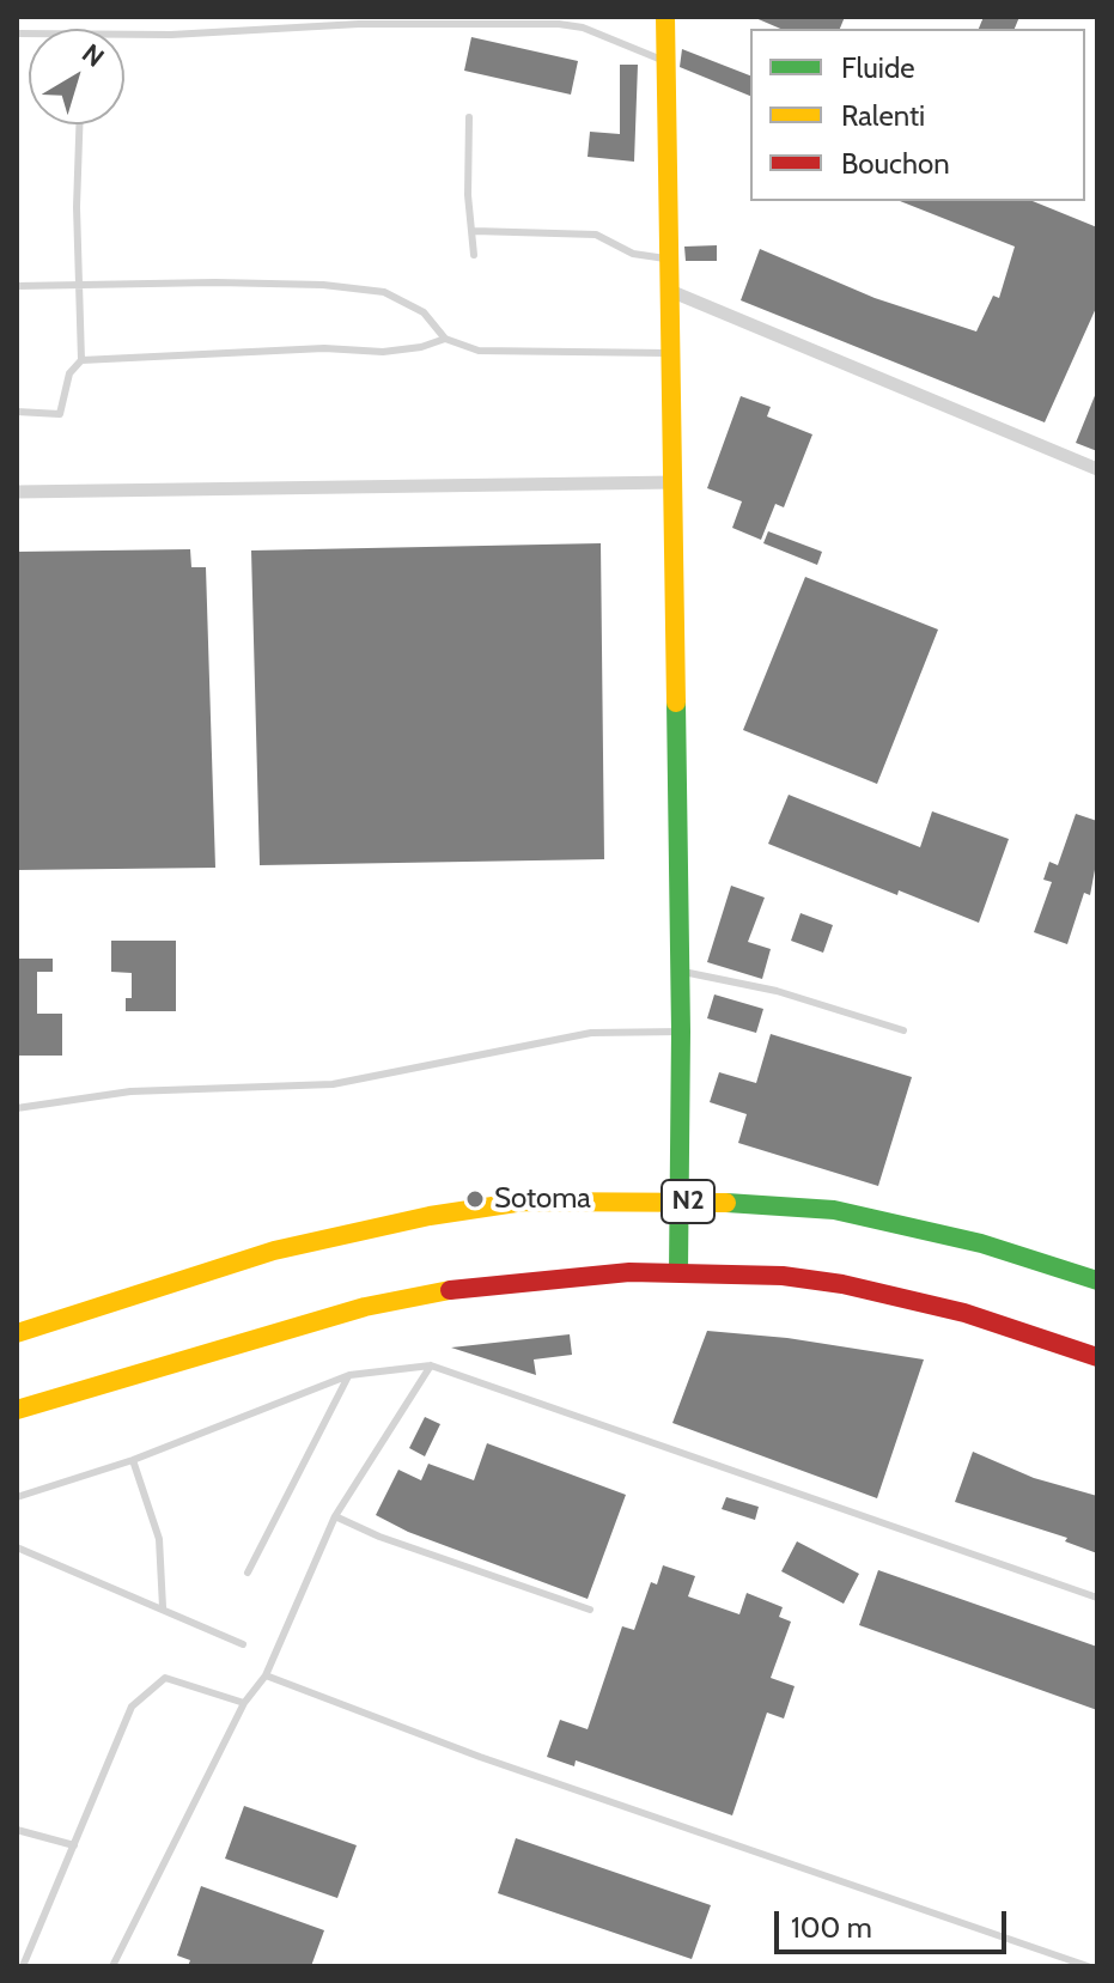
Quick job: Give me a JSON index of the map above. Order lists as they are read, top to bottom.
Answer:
{
  "streets": {
    "main road": ["N2"]
  },
  "places": ["Sotoma"],
  "legend": ["Fluide", "Ralenti", "Bouchon"],
  "scale_bar": "100 m",
  "north": "top right"
}
